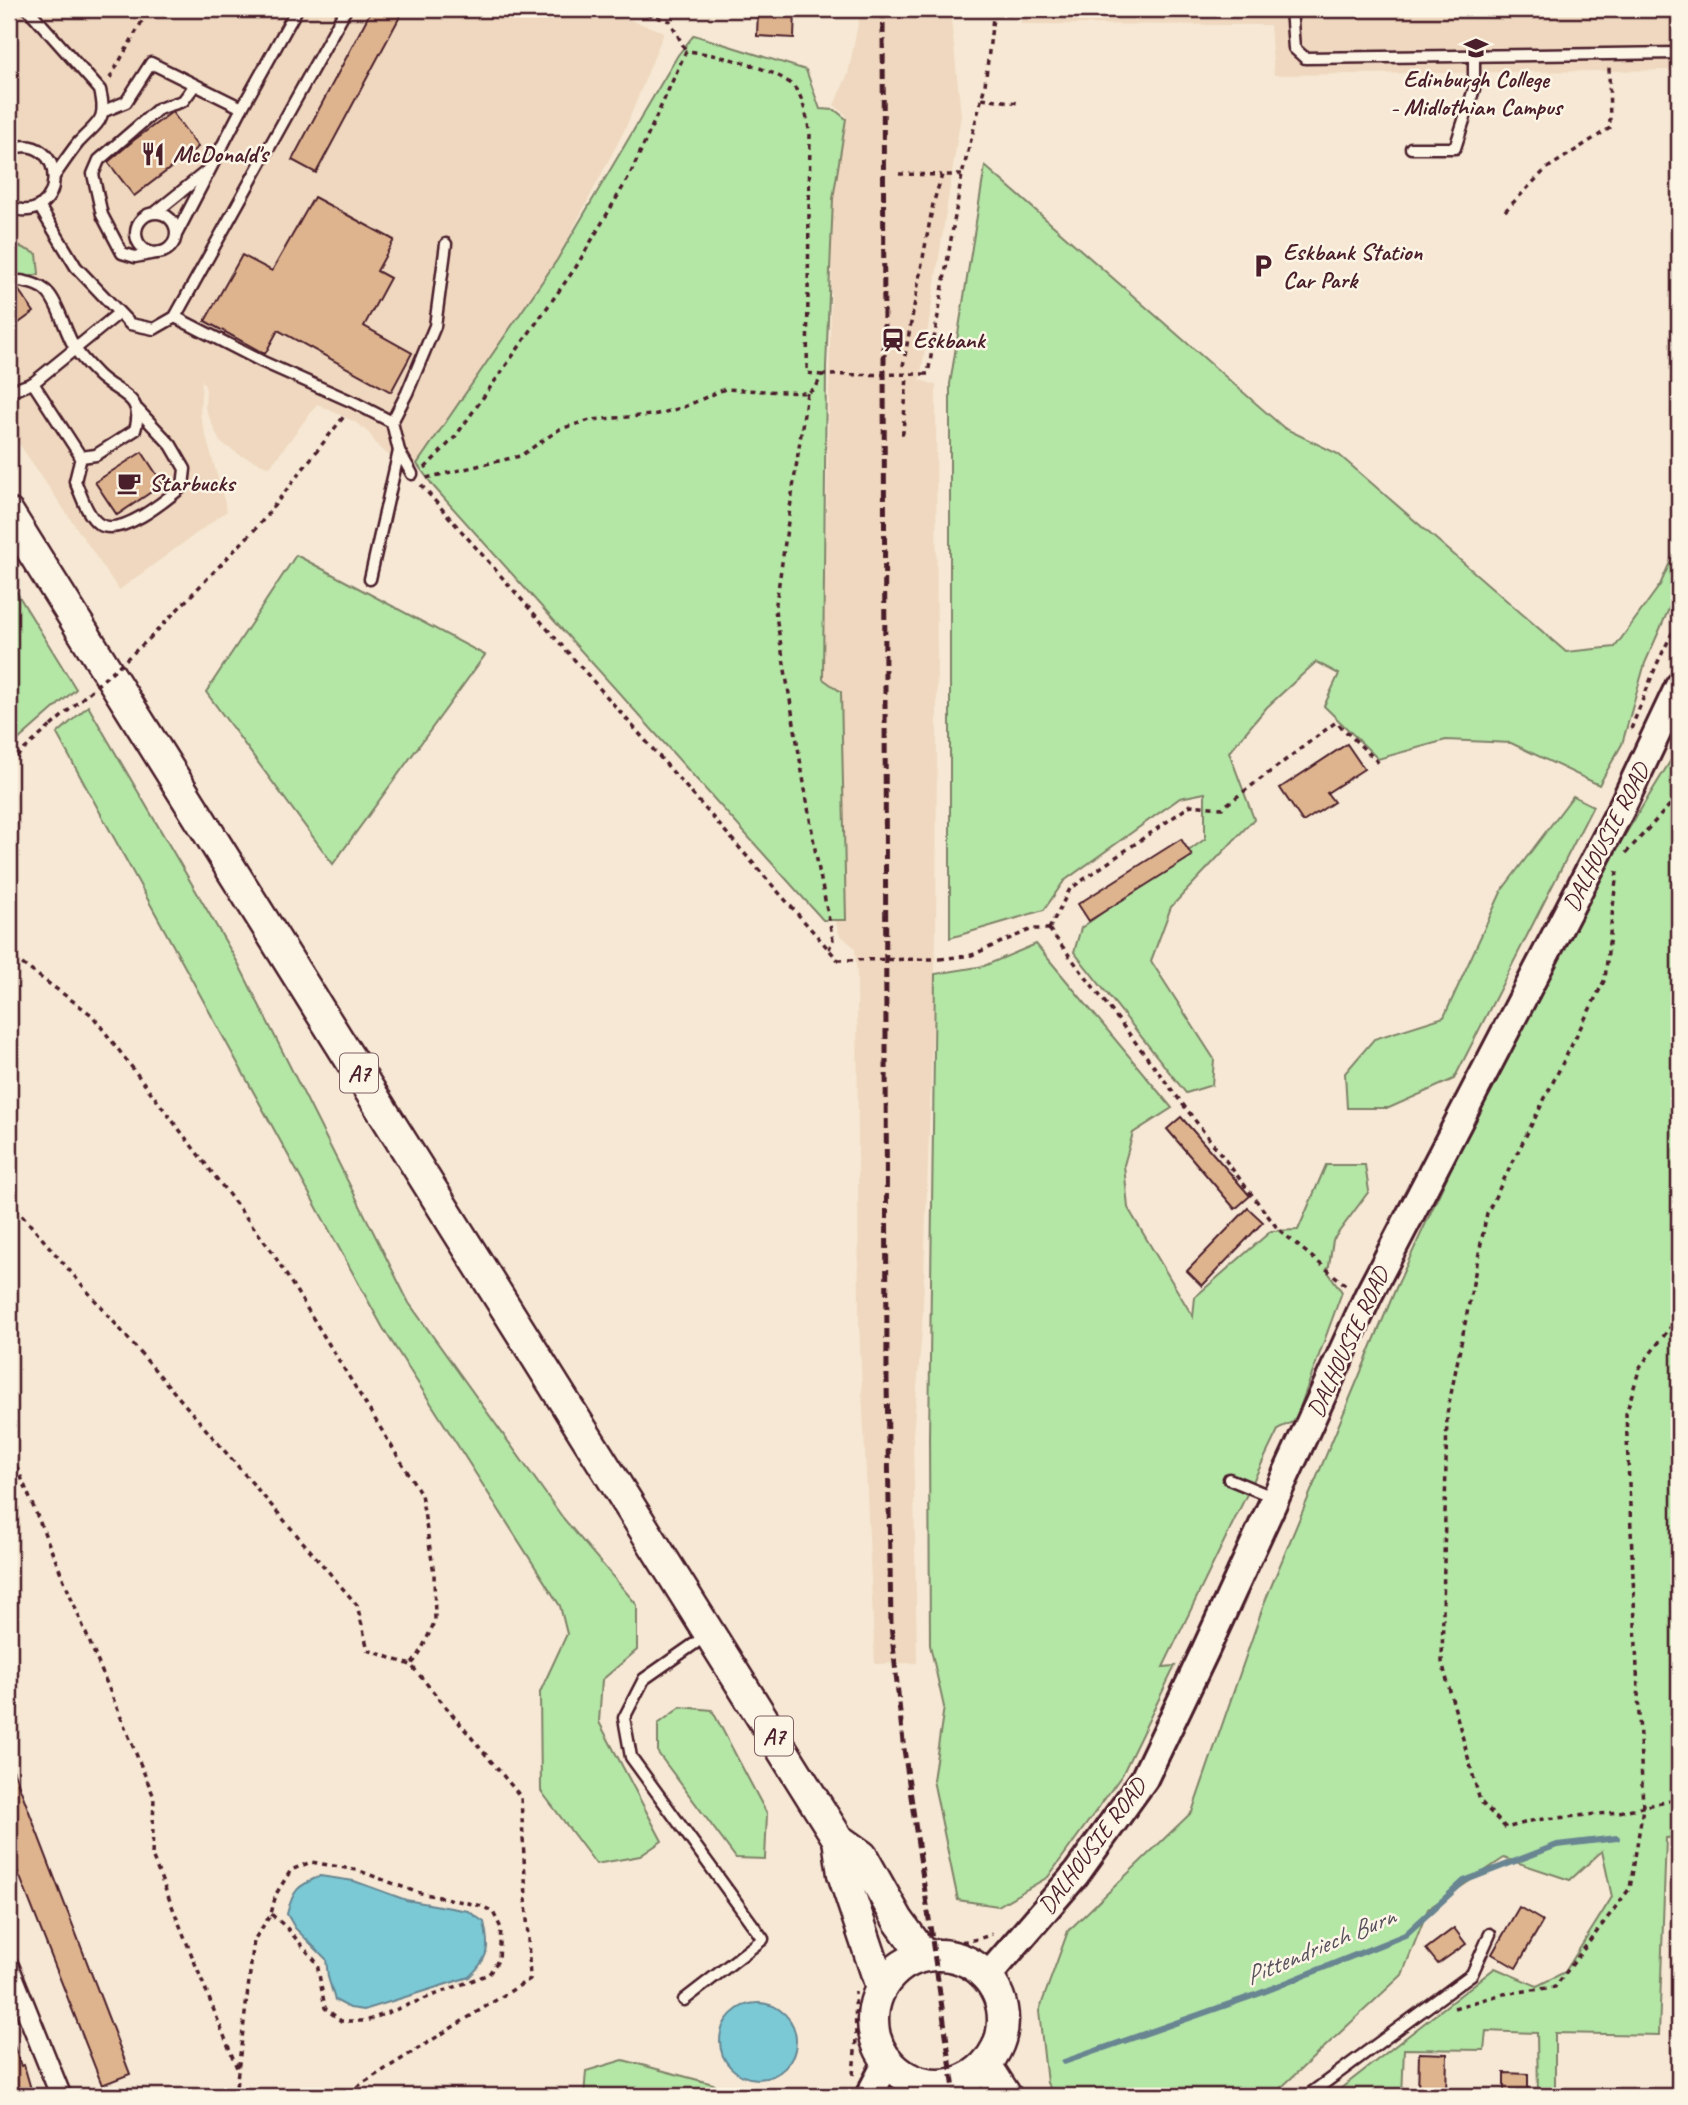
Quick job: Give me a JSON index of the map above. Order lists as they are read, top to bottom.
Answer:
{
  "streets": {
    "main road": ["DALHOUSIE ROAD", "A7"]
  },
  "crossings": [
    ["DALHOUSIE ROAD", "A7"]
  ],
  "water": ["Pittendriech Burn"],
  "places": {
    "school or university": ["Edinburgh College - Midlothian Campus"],
    "restaurant": ["McDonald's"],
    "parking": ["Eskbank Station Car Park"],
    "station": ["Eskbank"],
    "cafe": ["Starbucks"]
  }
}
